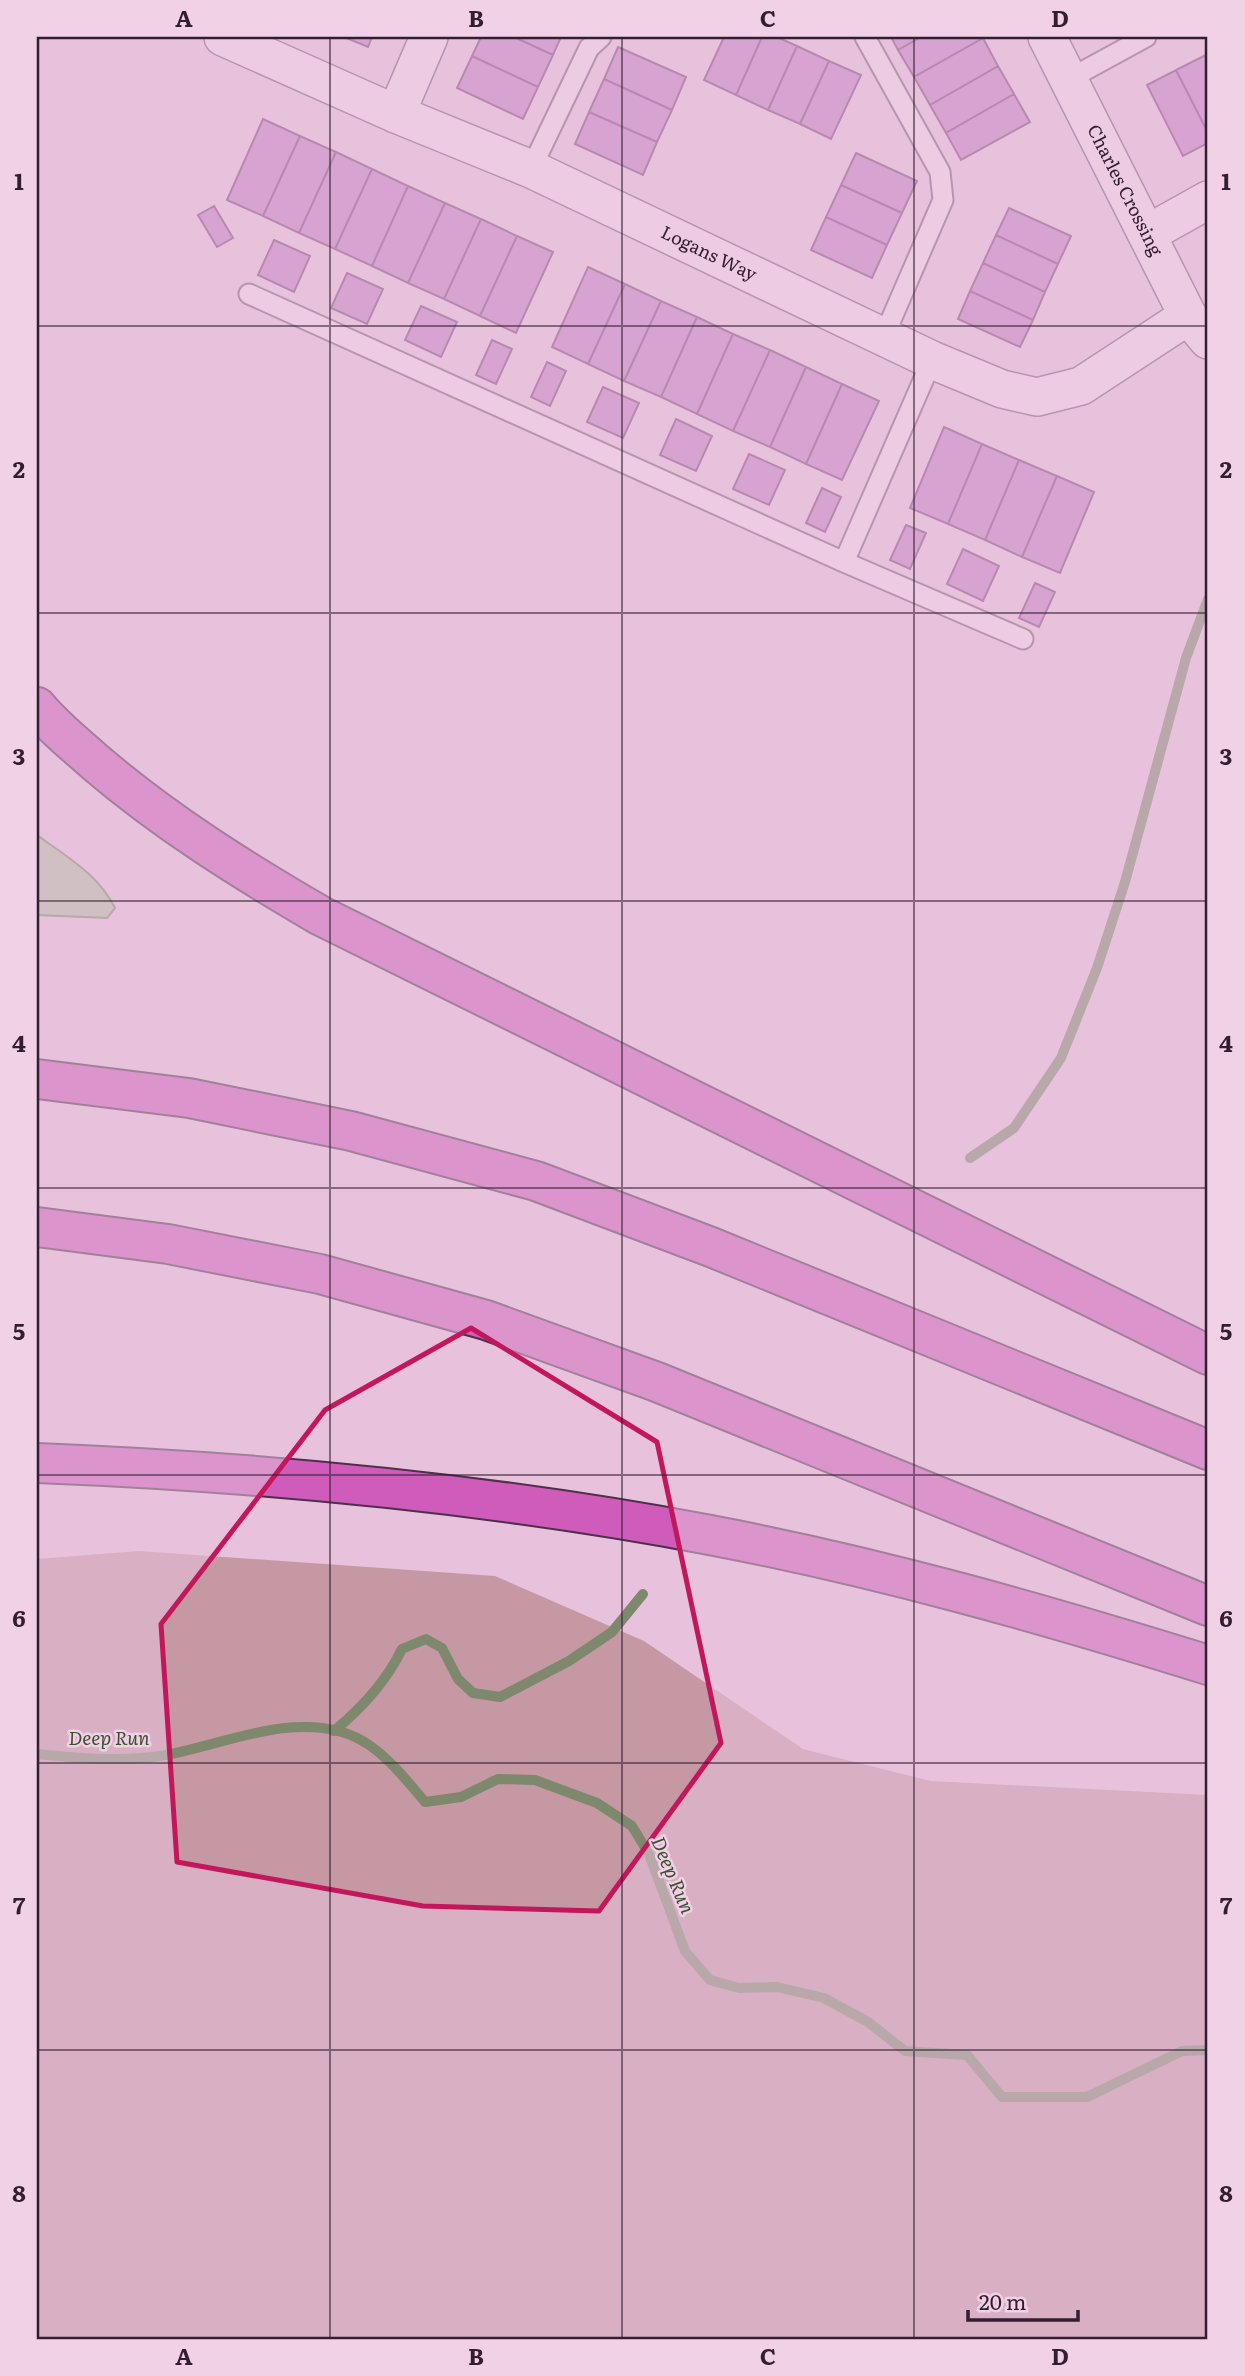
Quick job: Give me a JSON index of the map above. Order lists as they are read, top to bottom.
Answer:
{
  "streets": {
    "street": ["Charles Crossing", "Logans Way"]
  },
  "crossings": [
    ["Charles Crossing", "Logans Way"]
  ],
  "water": ["Deep Run"],
  "scale_bar": "20 m",
  "grid": {
    "columns": [
      "A",
      "B",
      "C",
      "D"
    ],
    "rows": [
      "1",
      "2",
      "3",
      "4",
      "5",
      "6",
      "7",
      "8"
    ]
  }
}
